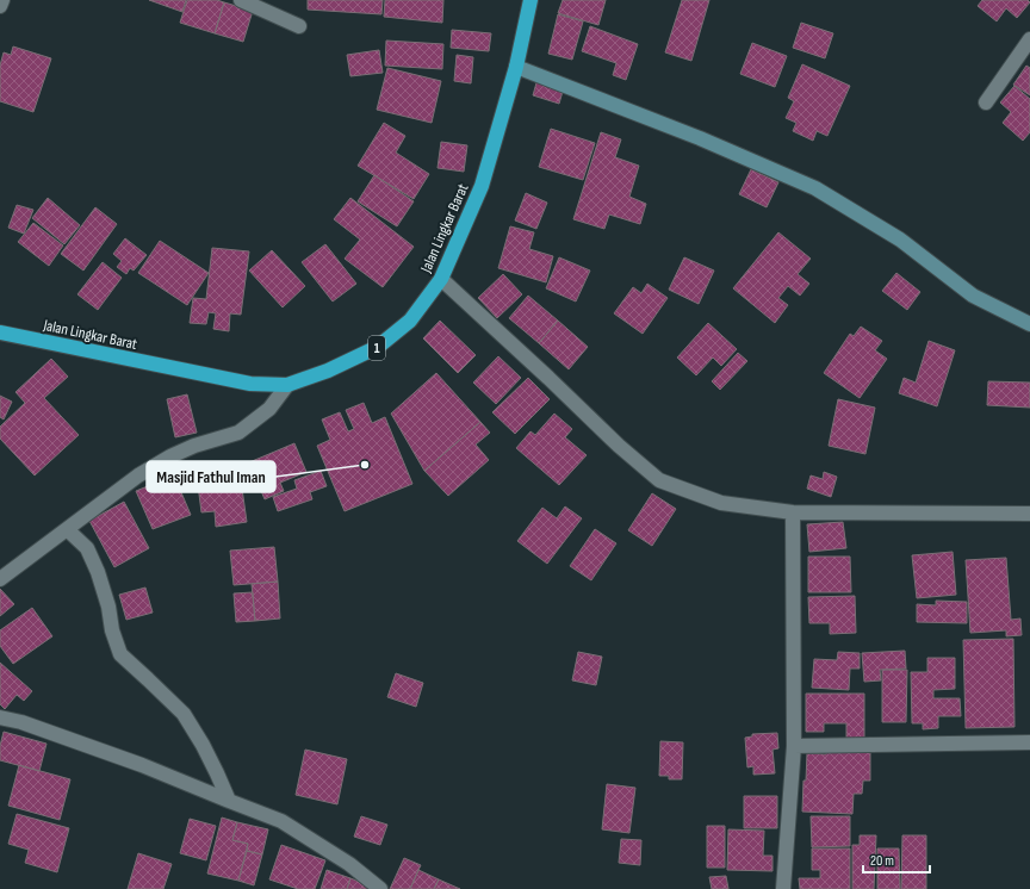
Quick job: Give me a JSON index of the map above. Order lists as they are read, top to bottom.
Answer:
{
  "streets": {
    "highway": ["Jalan Lingkar Barat", "1"]
  },
  "places": ["Masjid Fathul Iman"],
  "scale_bar": "20 m"
}
